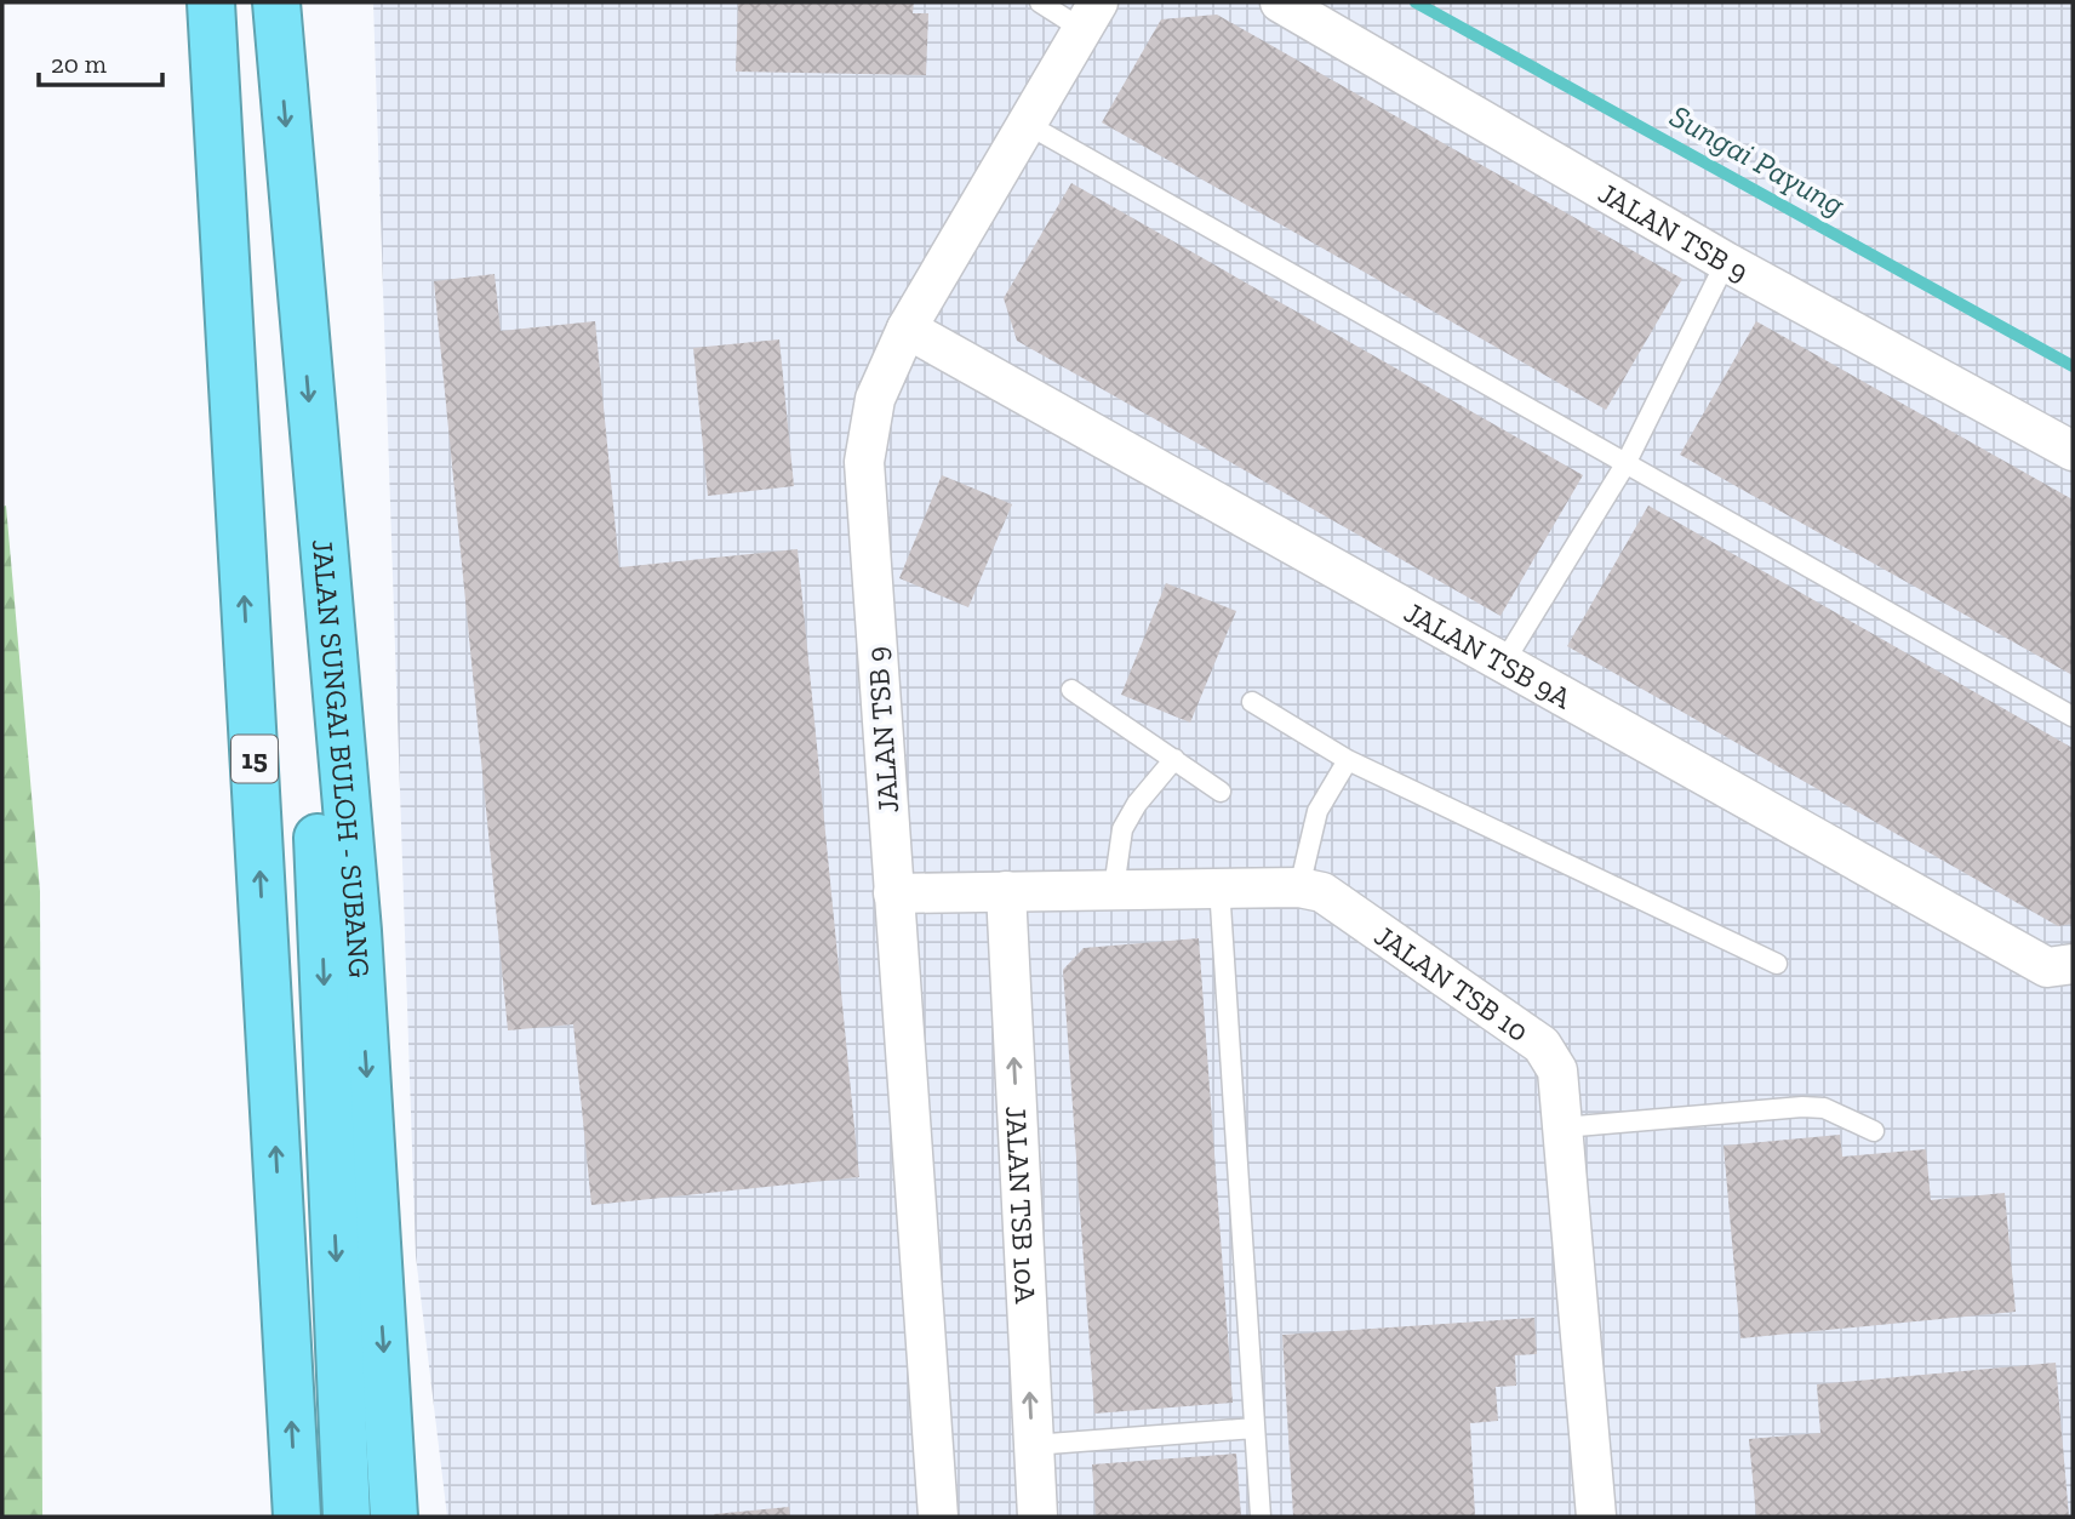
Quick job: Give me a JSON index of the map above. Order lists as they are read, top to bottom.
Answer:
{
  "streets": {
    "highway": ["15", "JALAN SUNGAI BULOH - SUBANG"],
    "street": [
      "JALAN TSB 9",
      "JALAN TSB 9A",
      "JALAN TSB 10",
      "JALAN TSB 10A"
    ]
  },
  "crossings": [
    ["JALAN TSB 9", "JALAN TSB 9A"],
    ["JALAN TSB 9", "JALAN TSB 10"],
    ["JALAN TSB 10", "JALAN TSB 10A"]
  ],
  "one_way": ["JALAN TSB 10A"],
  "water": ["Sungai Payung"],
  "scale_bar": "20 m"
}
